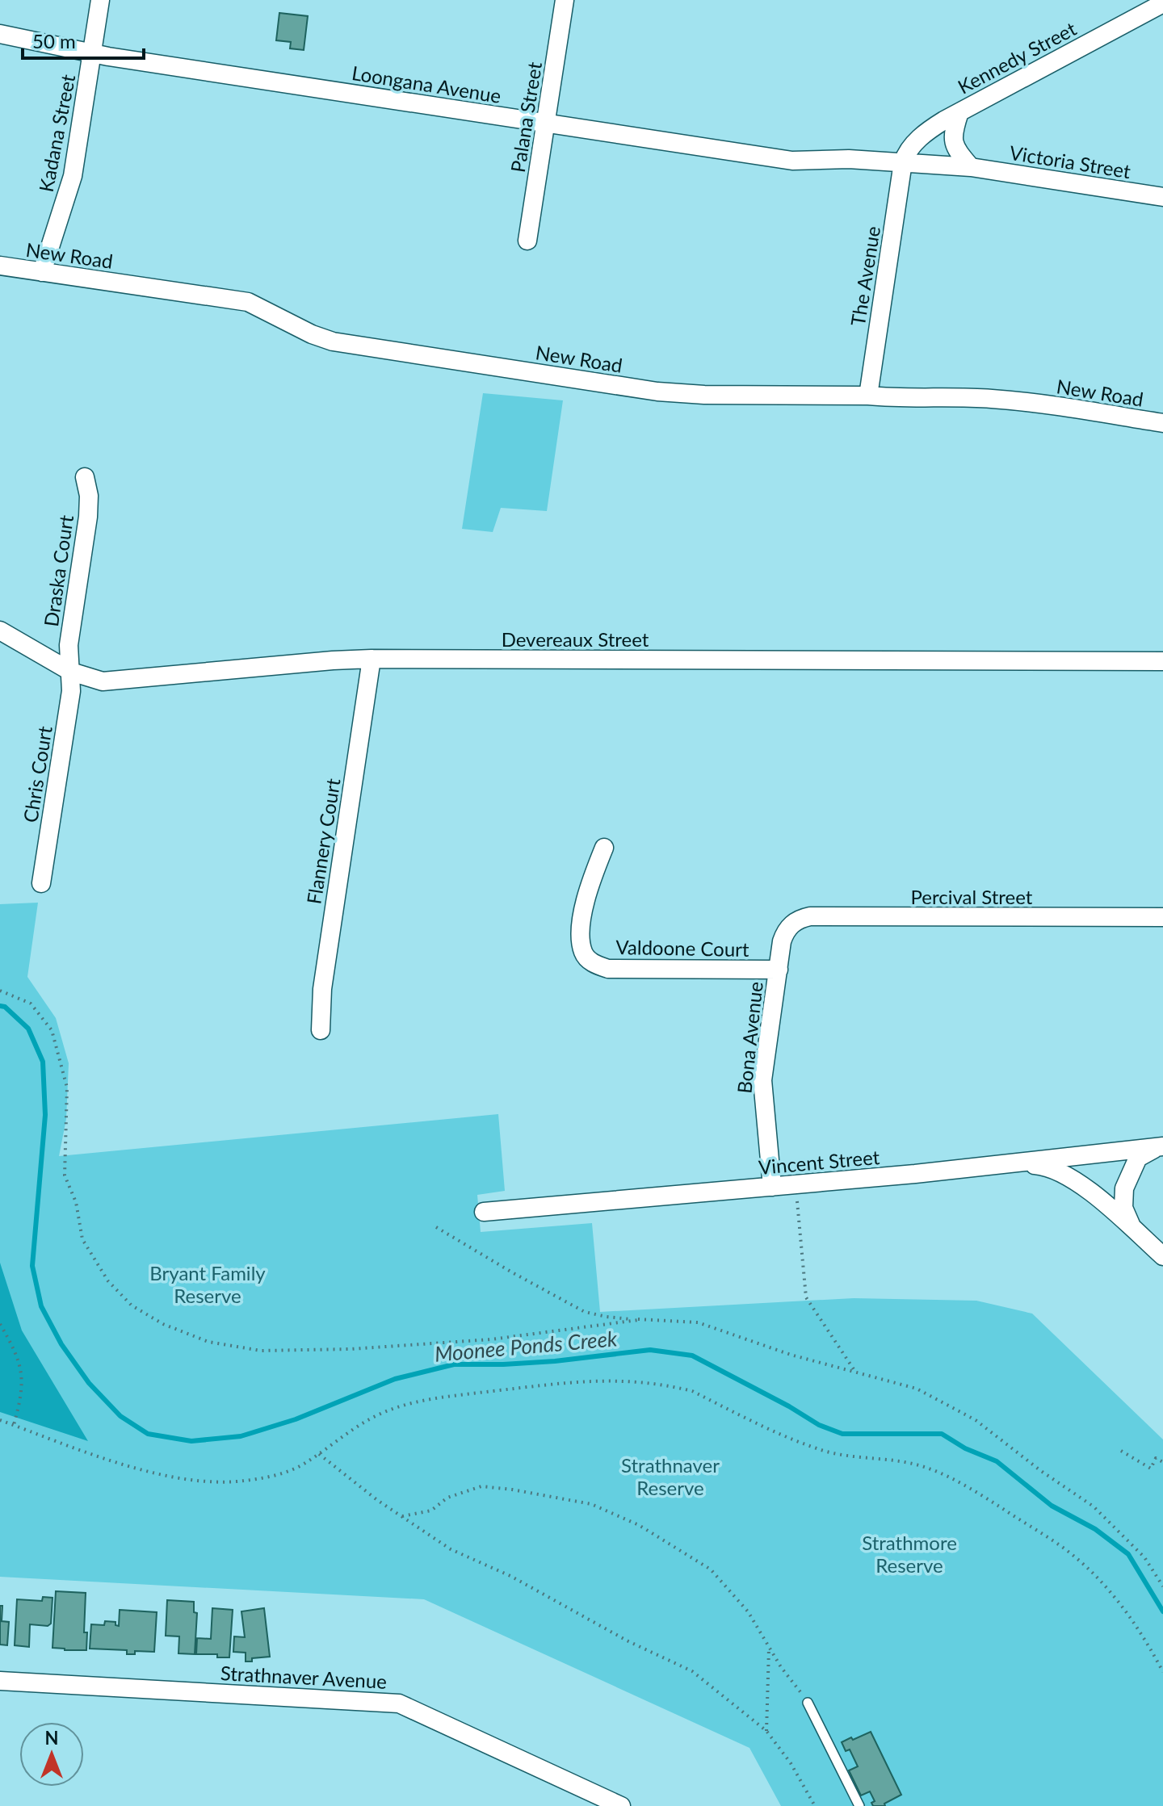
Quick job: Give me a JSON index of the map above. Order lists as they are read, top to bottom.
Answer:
{
  "streets": {
    "street": [
      "Kennedy Street",
      "Loongana Avenue",
      "Palana Street",
      "Kadana Street",
      "Victoria Street",
      "New Road",
      "The Avenue",
      "Draska Court",
      "Devereaux Street",
      "Chris Court",
      "Flannery Court",
      "Percival Street",
      "Valdoone Court",
      "Bona Avenue",
      "Vincent Street",
      "Strathnaver Avenue"
    ]
  },
  "crossings": [
    ["Kennedy Street", "Loongana Avenue"],
    ["Kennedy Street", "Victoria Street"],
    ["Kennedy Street", "The Avenue"],
    ["Loongana Avenue", "Palana Street"],
    ["Loongana Avenue", "Kadana Street"],
    ["Loongana Avenue", "Victoria Street"],
    ["Loongana Avenue", "The Avenue"],
    ["Kadana Street", "New Road"],
    ["Victoria Street", "The Avenue"],
    ["New Road", "The Avenue"],
    ["Draska Court", "Devereaux Street"],
    ["Draska Court", "Chris Court"],
    ["Devereaux Street", "Chris Court"],
    ["Devereaux Street", "Flannery Court"],
    ["Percival Street", "Bona Avenue"],
    ["Valdoone Court", "Bona Avenue"],
    ["Bona Avenue", "Vincent Street"]
  ],
  "water": ["Moonee Ponds Creek"],
  "parks": ["Bryant Family Reserve", "Strathnaver Reserve", "Strathmore Reserve"],
  "scale_bar": "50 m",
  "north": "top"
}
